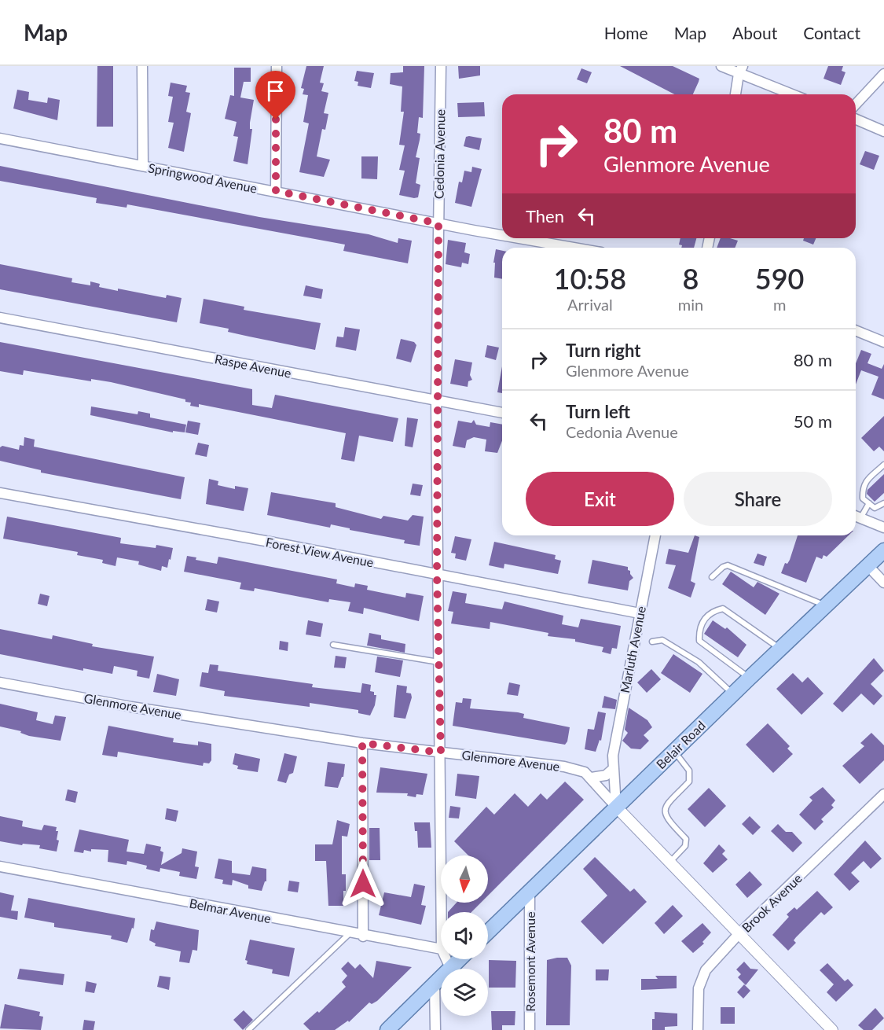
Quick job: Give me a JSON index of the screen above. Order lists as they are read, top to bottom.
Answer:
{
  "streets": {
    "main road": ["Belair Road"],
    "street": [
      "Cedonia Avenue",
      "Springwood Avenue",
      "Raspe Avenue",
      "Forest View Avenue",
      "Marluth Avenue",
      "Glenmore Avenue",
      "Brook Avenue",
      "Belmar Avenue",
      "Rosemont Avenue"
    ]
  },
  "crossings": [
    ["Cedonia Avenue", "Springwood Avenue"],
    ["Cedonia Avenue", "Raspe Avenue"],
    ["Cedonia Avenue", "Forest View Avenue"],
    ["Cedonia Avenue", "Glenmore Avenue"],
    ["Forest View Avenue", "Marluth Avenue"],
    ["Marluth Avenue", "Glenmore Avenue"],
    ["Marluth Avenue", "Belair Road"],
    ["Glenmore Avenue", "Belair Road"],
    ["Glenmore Avenue", "Brook Avenue"],
    ["Belair Road", "Rosemont Avenue"]
  ],
  "north": "bottom",
  "page": {
    "header": "Map",
    "nav": [
      "Home",
      "Map",
      "About",
      "Contact"
    ],
    "turn": ["80 m", "Glenmore Avenue"],
    "then": "Then",
    "eta": [
      "10:58",
      "Arrival",
      "8",
      "min",
      "590",
      "m"
    ],
    "list": [
      {
        "name": "Turn right",
        "note": "Glenmore Avenue",
        "value": "80 m"
      },
      {
        "name": "Turn left",
        "note": "Cedonia Avenue",
        "value": "50 m"
      }
    ],
    "buttons": ["Exit", "Share"]
  }
}
